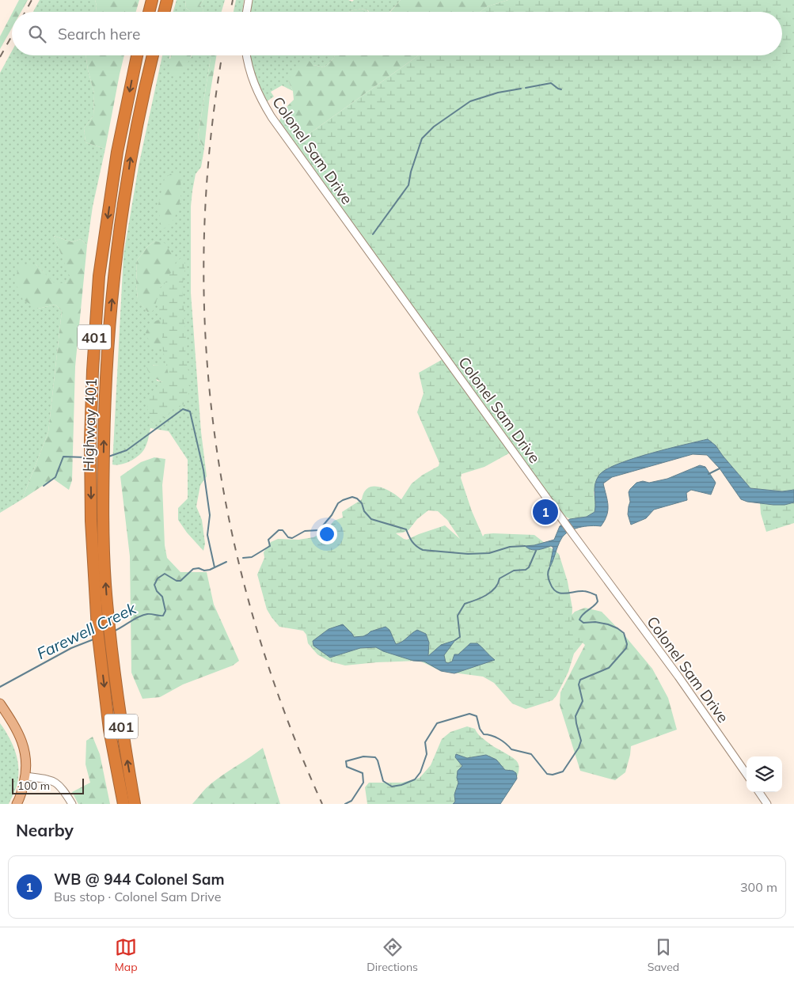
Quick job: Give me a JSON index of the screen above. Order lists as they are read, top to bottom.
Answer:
{
  "streets": {
    "highway": ["401", "Highway 401"],
    "street": ["Colonel Sam Drive"]
  },
  "water": ["Farewell Creek"],
  "scale_bar": "100 m",
  "page": {
    "search": "Search here",
    "pins": "1",
    "scale": "100 m",
    "heading": "Nearby",
    "list": [
      {
        "mark": "1",
        "name": "WB @ 944 Colonel Sam",
        "note": "Bus stop · Colonel Sam Drive",
        "value": "300 m"
      }
    ],
    "nav": ["Map", "Directions", "Saved"]
  }
}
